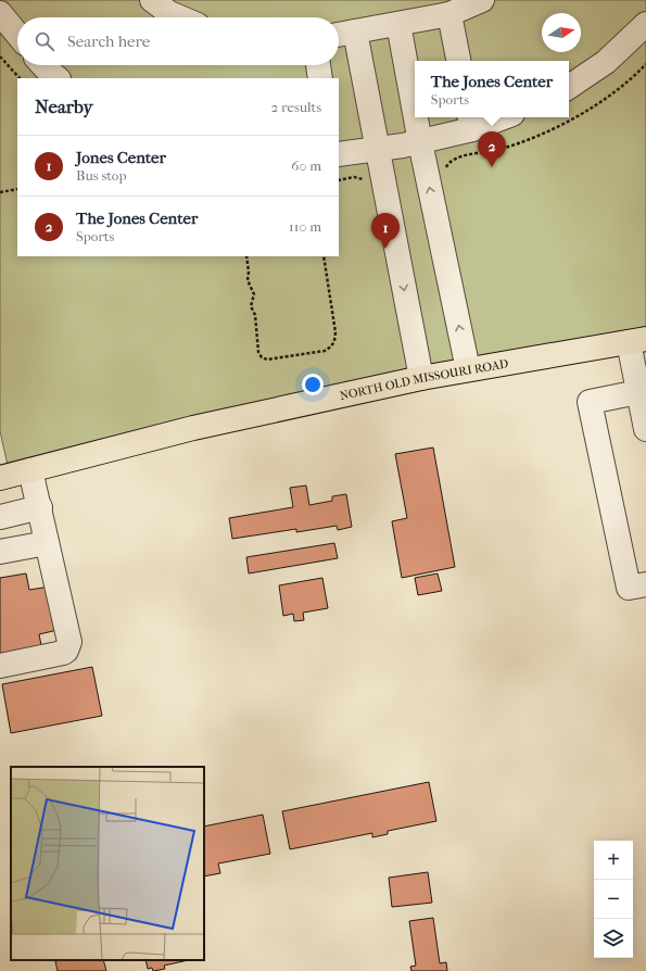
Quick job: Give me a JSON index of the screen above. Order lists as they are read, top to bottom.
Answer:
{
  "streets": {
    "main road": ["NORTH OLD MISSOURI ROAD"]
  },
  "north": "right",
  "page": {
    "search": "Search here",
    "popup": ["The Jones Center", "Sports"],
    "heading": ["Nearby", "2 results"],
    "pins": ["2", "1"],
    "list": [
      {
        "mark": "1",
        "name": "Jones Center",
        "note": "Bus stop",
        "value": "60 m"
      },
      {
        "mark": "2",
        "name": "The Jones Center",
        "note": "Sports",
        "value": "110 m"
      }
    ],
    "map_buttons": ["+", "−"]
  }
}
